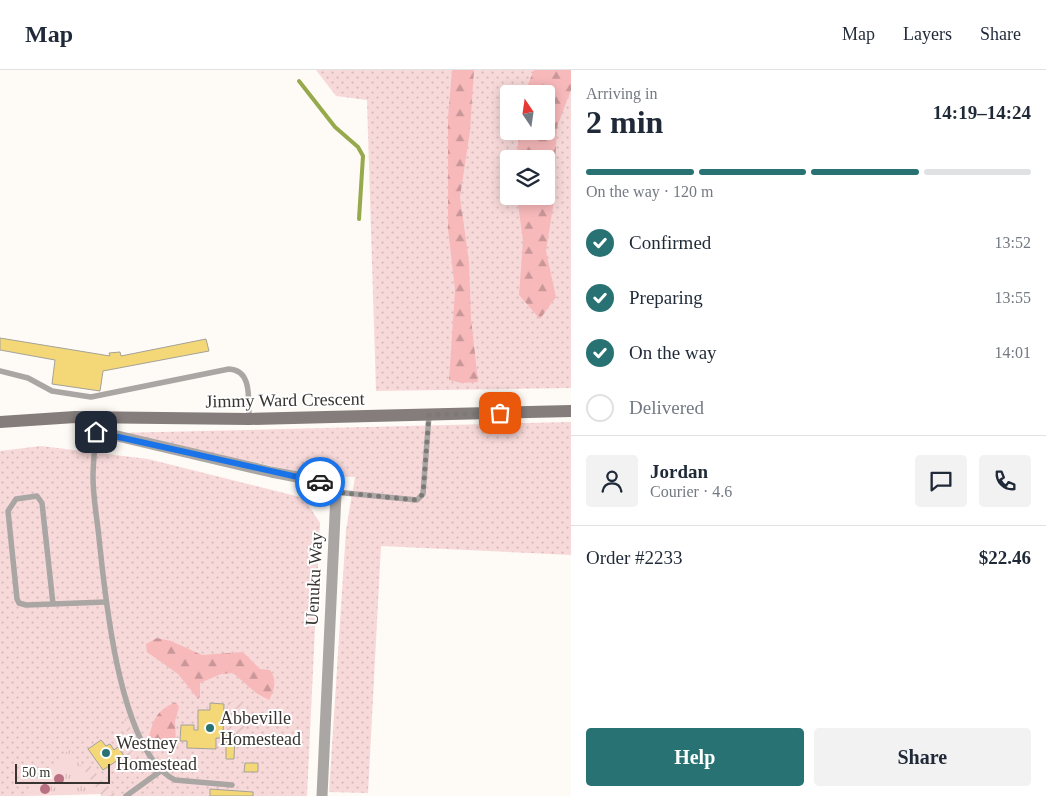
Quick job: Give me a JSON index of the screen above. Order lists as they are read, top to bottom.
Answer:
{
  "streets": {
    "street": ["Jimmy Ward Crescent", "Uenuku Way"]
  },
  "places": ["Abbeville Homestead", "Westney Homestead"],
  "scale_bar": "50 m",
  "north": "top",
  "page": {
    "header": "Map",
    "nav": ["Map", "Layers", "Share"],
    "heading": ["2 min", "Arriving in", "14:19–14:24"],
    "panel": [
      "Jordan",
      "Courier · 4.6",
      "Order #2233",
      "$22.46"
    ],
    "bar": "On the way · 120 m",
    "list": [
      ["Confirmed", "13:52"],
      ["Preparing", "13:55"],
      ["On the way", "14:01"],
      "Delivered"
    ],
    "buttons": ["Help", "Share"],
    "scale": "50 m"
  }
}
